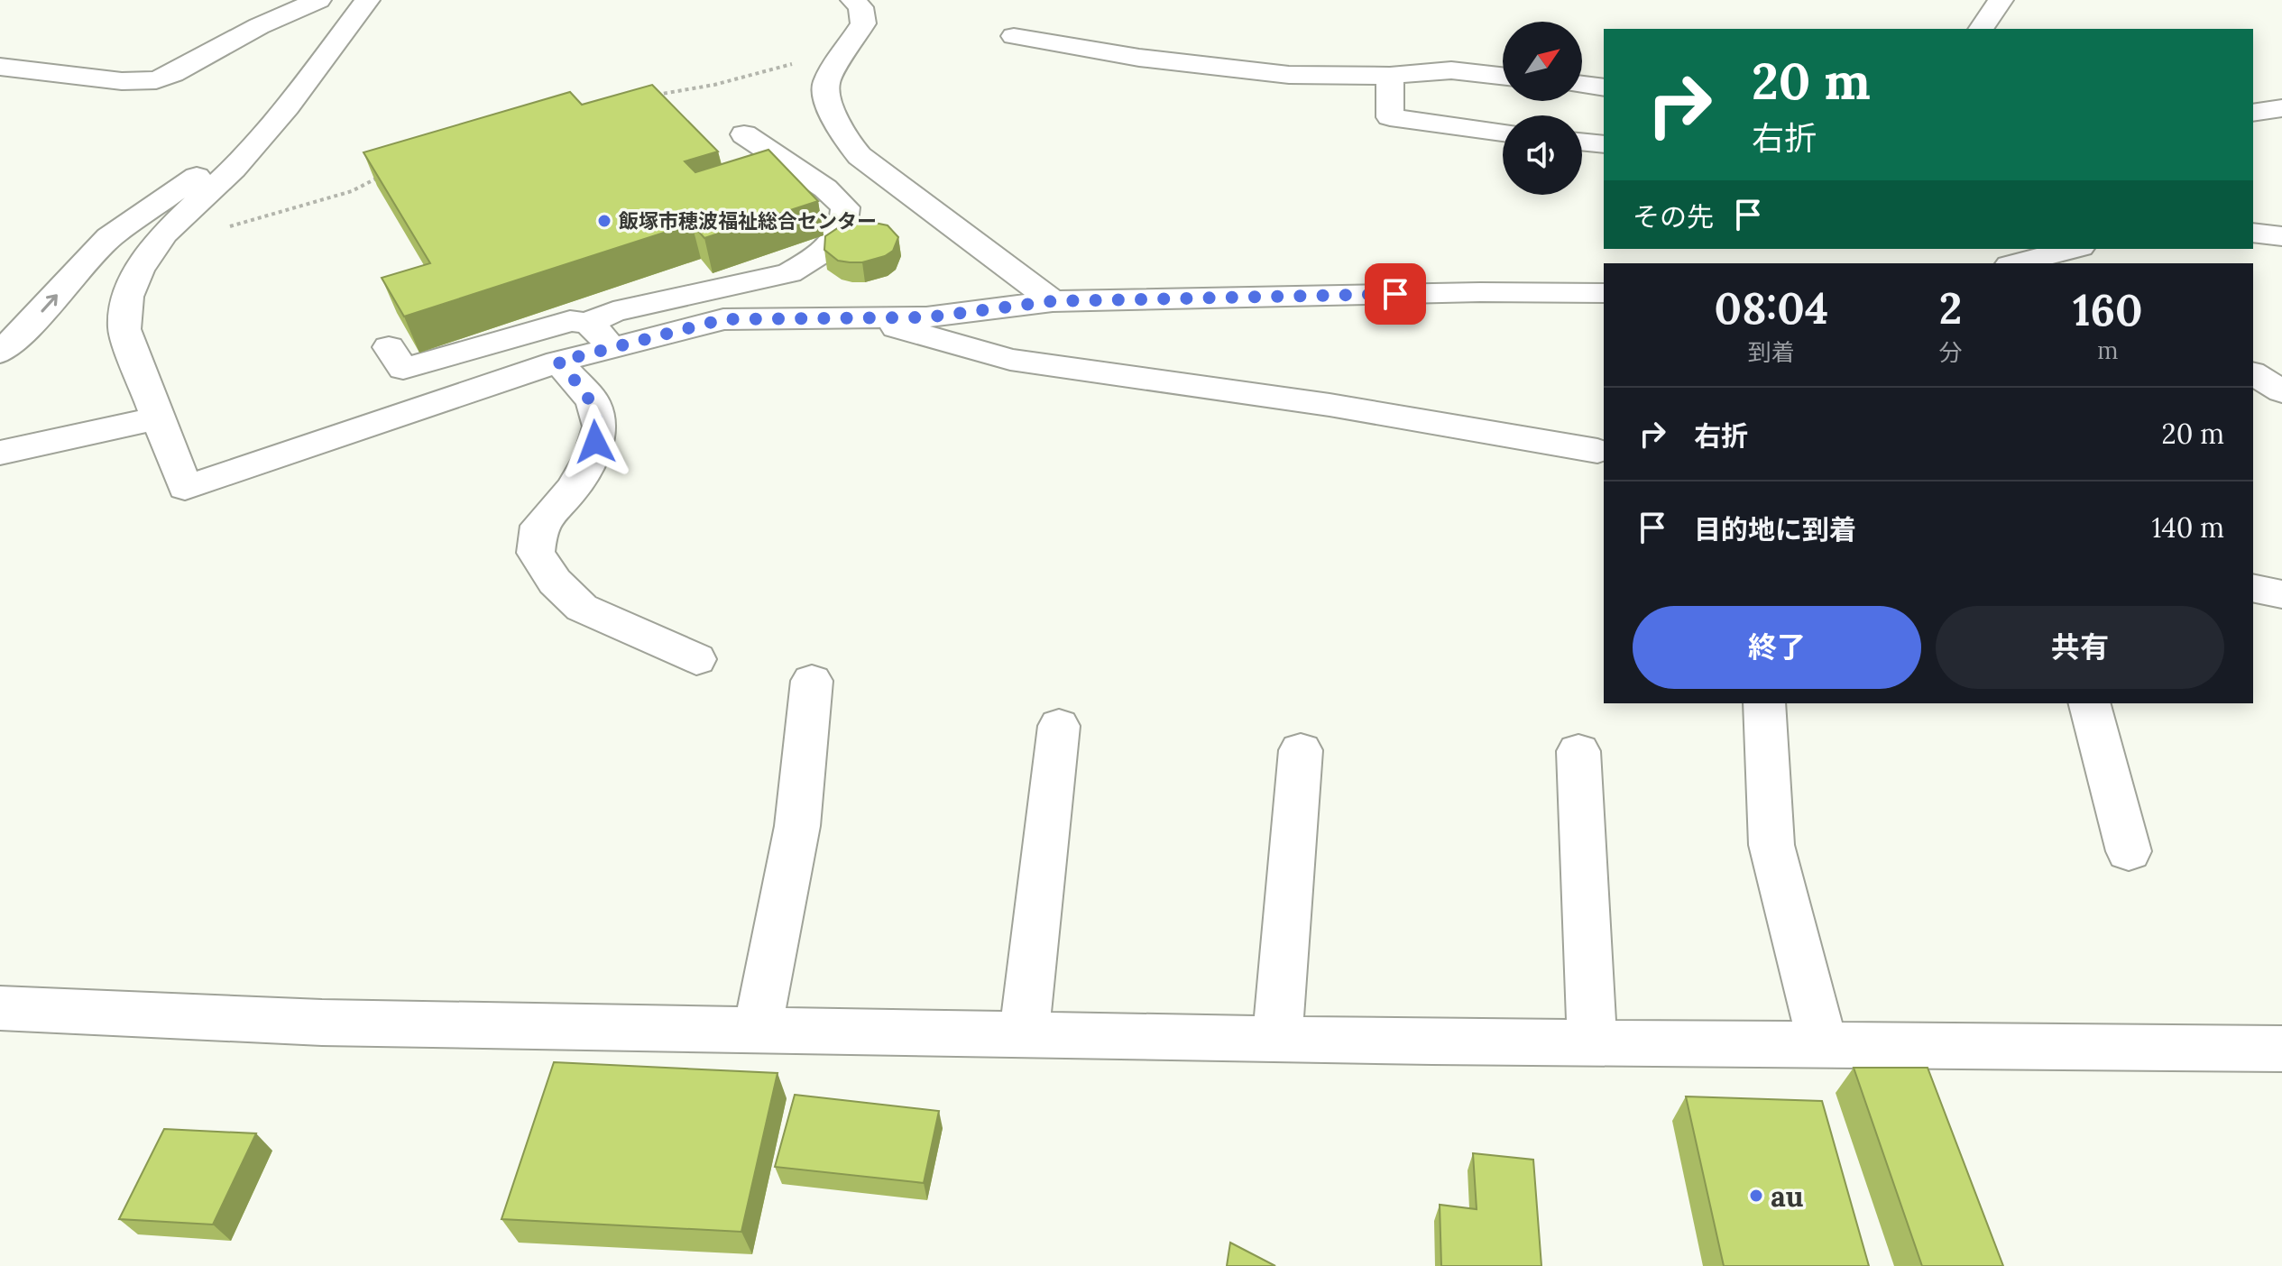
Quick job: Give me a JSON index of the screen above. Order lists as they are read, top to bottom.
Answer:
{
  "places": ["飯塚市穂波福祉総合センター", "au"],
  "north": "top right",
  "page": {
    "turn": ["20 m", "右折"],
    "then": "その先",
    "eta": [
      "08:04",
      "到着",
      "2",
      "分",
      "160",
      "m"
    ],
    "list": [
      {
        "name": "右折",
        "value": "20 m"
      },
      {
        "name": "目的地に到着",
        "value": "140 m"
      }
    ],
    "buttons": ["終了", "共有"]
  }
}
